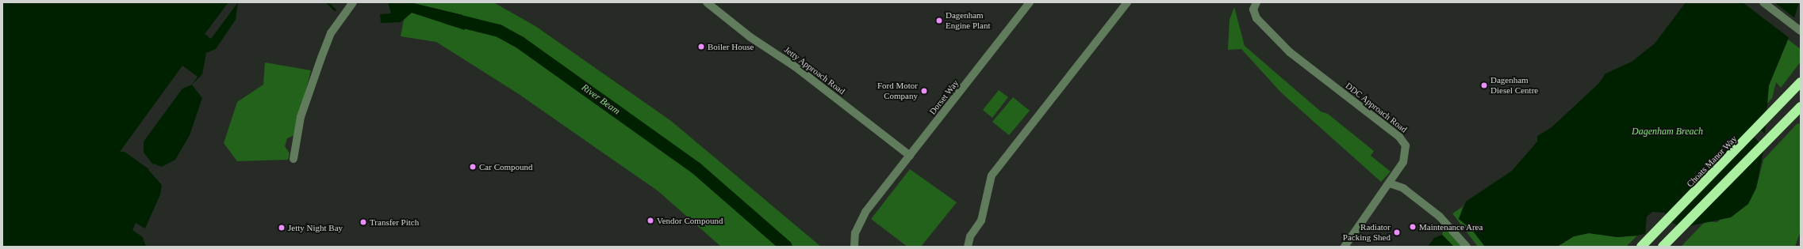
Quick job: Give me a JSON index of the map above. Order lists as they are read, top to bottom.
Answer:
{
  "streets": {
    "highway": ["Choats Manor Way"],
    "street": ["Jetty Approach Road", "Dorset Way", "DDC Approach Road"]
  },
  "crossings": [
    ["Jetty Approach Road", "Dorset Way"]
  ],
  "water": ["River Beam", "Dagenham Breach"],
  "places": [
    "Dagenham Engine Plant",
    "Boiler House",
    "Dagenham Diesel Centre",
    "Ford Motor Company",
    "Car Compound",
    "Vendor Compound",
    "Transfer Pitch",
    "Maintenance Area",
    "Jetty Night Bay",
    "Radiator Packing Shed"
  ]
}
